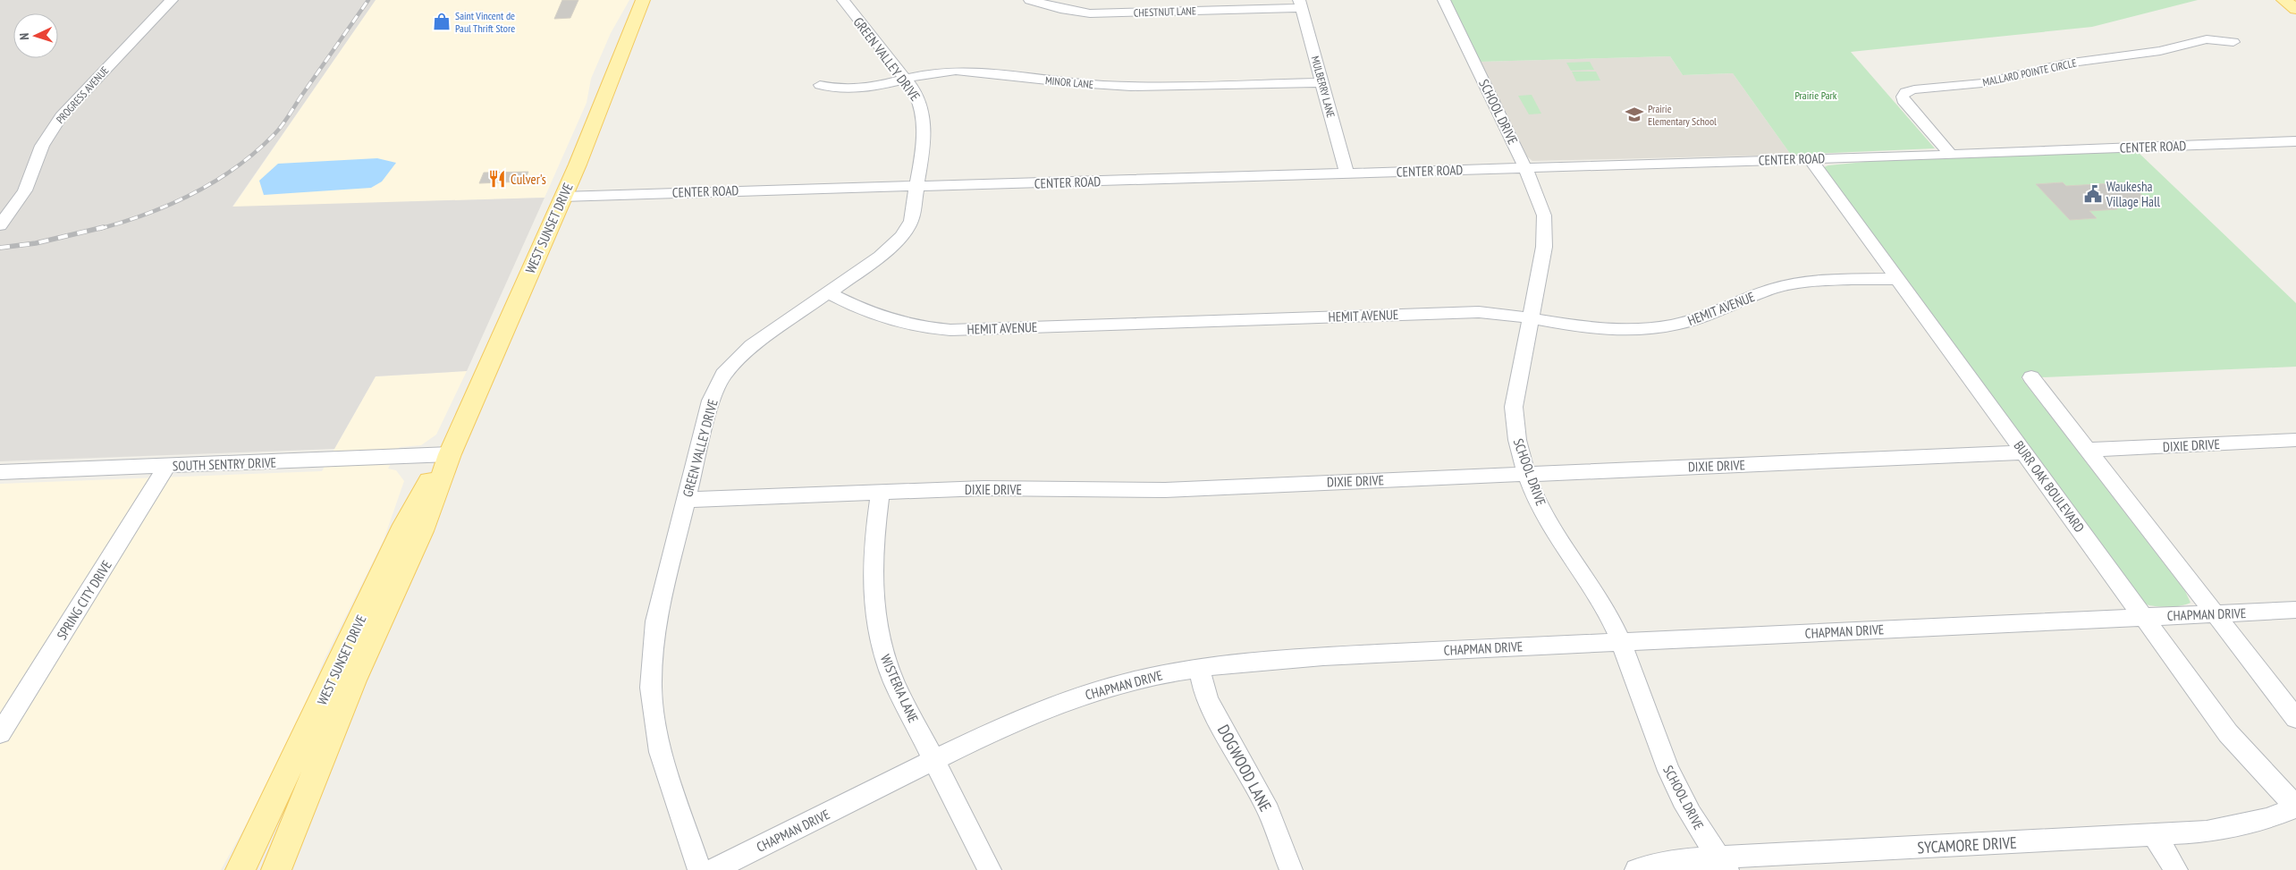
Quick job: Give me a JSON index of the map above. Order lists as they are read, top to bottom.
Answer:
{
  "streets": {
    "main road": ["WEST SUNSET DRIVE"],
    "street": [
      "CHESTNUT LANE",
      "GREEN VALLEY DRIVE",
      "MALLARD POINTE CIRCLE",
      "MINOR LANE",
      "MULBERRY LANE",
      "PROGRESS AVENUE",
      "SCHOOL DRIVE",
      "CENTER ROAD",
      "HEMIT AVENUE",
      "DIXIE DRIVE",
      "SOUTH SENTRY DRIVE",
      "BURR OAK BOULEVARD",
      "SPRING CITY DRIVE",
      "CHAPMAN DRIVE",
      "WISTERIA LANE",
      "DOGWOOD LANE",
      "SYCAMORE DRIVE"
    ]
  },
  "crossings": [
    ["CHESTNUT LANE", "MULBERRY LANE"],
    ["GREEN VALLEY DRIVE", "MINOR LANE"],
    ["GREEN VALLEY DRIVE", "CENTER ROAD"],
    ["GREEN VALLEY DRIVE", "HEMIT AVENUE"],
    ["GREEN VALLEY DRIVE", "DIXIE DRIVE"],
    ["MALLARD POINTE CIRCLE", "CENTER ROAD"],
    ["MINOR LANE", "MULBERRY LANE"],
    ["MULBERRY LANE", "CENTER ROAD"],
    ["SCHOOL DRIVE", "CENTER ROAD"],
    ["SCHOOL DRIVE", "HEMIT AVENUE"],
    ["SCHOOL DRIVE", "DIXIE DRIVE"],
    ["SCHOOL DRIVE", "CHAPMAN DRIVE"],
    ["SCHOOL DRIVE", "SYCAMORE DRIVE"],
    ["CENTER ROAD", "WEST SUNSET DRIVE"],
    ["CENTER ROAD", "BURR OAK BOULEVARD"],
    ["WEST SUNSET DRIVE", "SOUTH SENTRY DRIVE"],
    ["HEMIT AVENUE", "BURR OAK BOULEVARD"],
    ["DIXIE DRIVE", "BURR OAK BOULEVARD"],
    ["DIXIE DRIVE", "WISTERIA LANE"],
    ["SOUTH SENTRY DRIVE", "SPRING CITY DRIVE"],
    ["BURR OAK BOULEVARD", "CHAPMAN DRIVE"],
    ["BURR OAK BOULEVARD", "SYCAMORE DRIVE"],
    ["CHAPMAN DRIVE", "WISTERIA LANE"],
    ["CHAPMAN DRIVE", "DOGWOOD LANE"]
  ],
  "parks": ["Prairie Park"],
  "places": {
    "shop": ["Saint Vincent de Paul Thrift Store"],
    "school or university": ["Prairie Elementary School"],
    "restaurant": ["Culver's"],
    "public building": ["Waukesha Village Hall"]
  },
  "north": "left"
}
